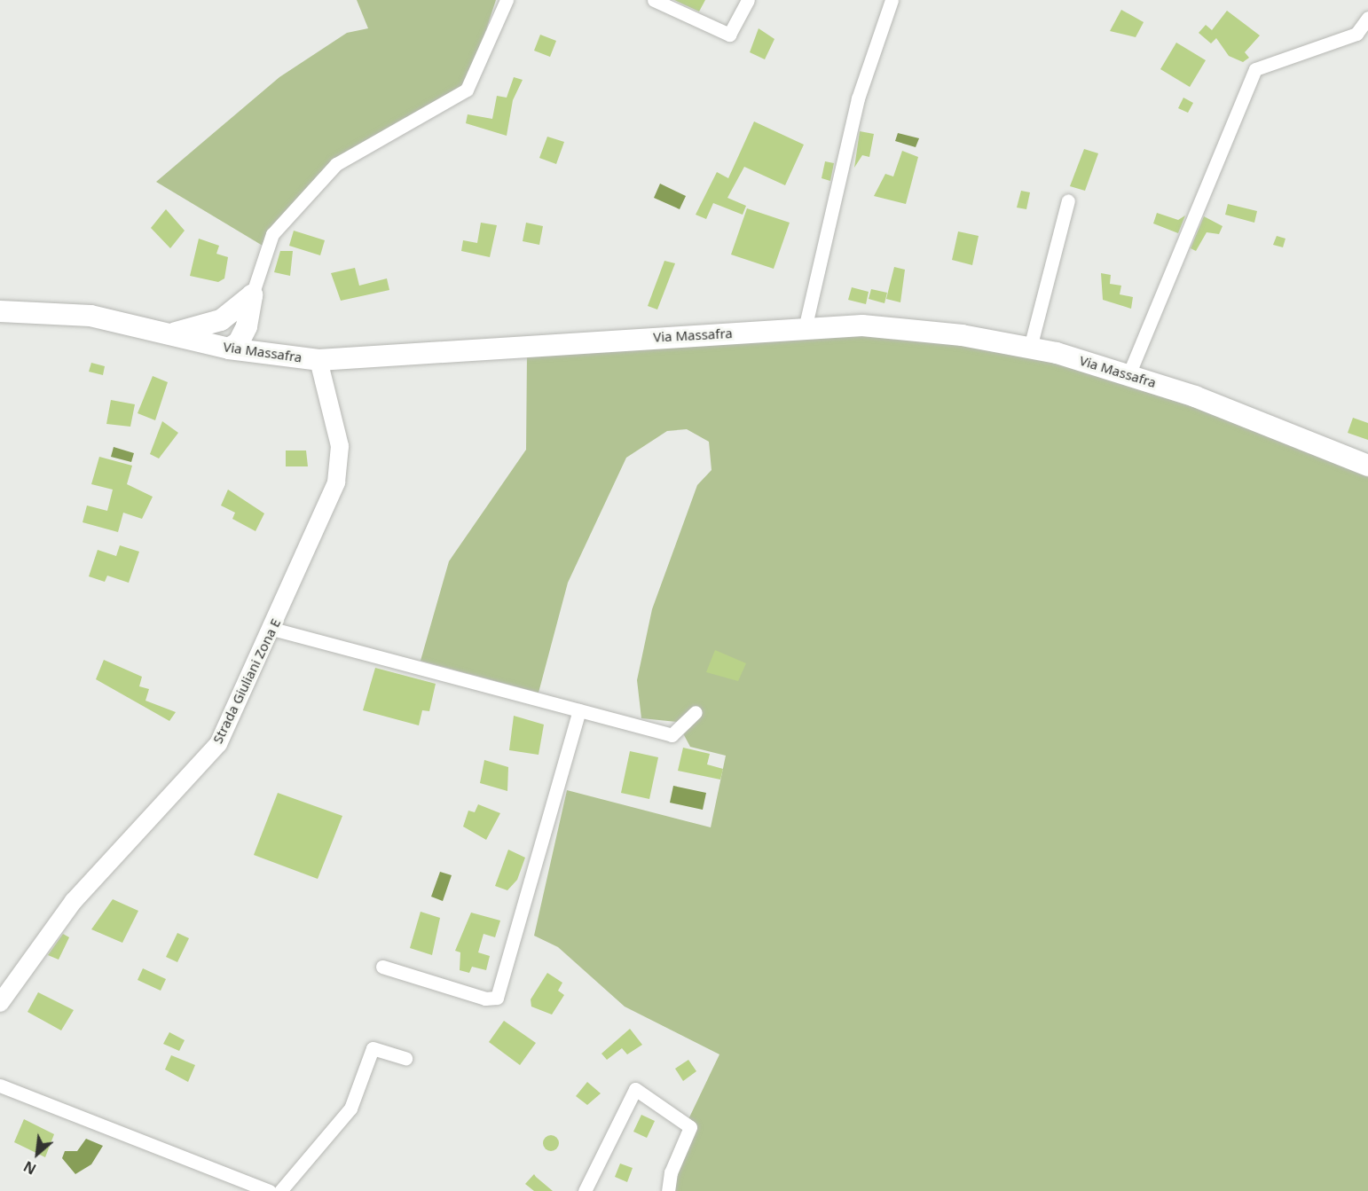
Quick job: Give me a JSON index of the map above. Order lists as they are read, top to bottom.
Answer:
{
  "streets": {
    "main road": ["Via Massafra"],
    "street": ["Strada Giuliani Zona E"]
  },
  "crossings": [
    ["Via Massafra", "Strada Giuliani Zona E"]
  ],
  "north": "bottom left"
}
